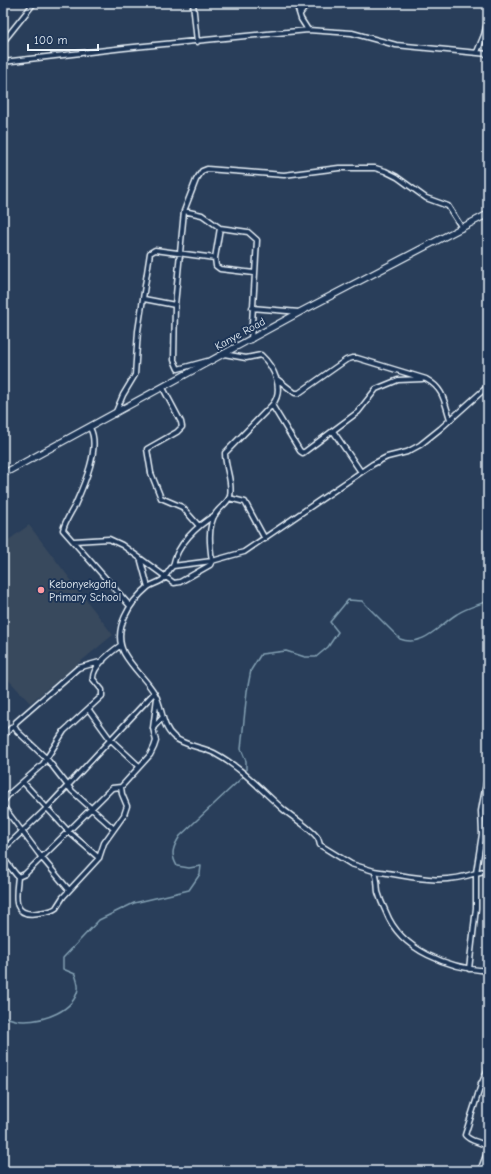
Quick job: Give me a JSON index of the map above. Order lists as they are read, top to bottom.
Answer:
{
  "streets": {
    "main road": ["Kanye Road"]
  },
  "places": ["Kebonyekgotla Primary School"],
  "scale_bar": "100 m"
}
